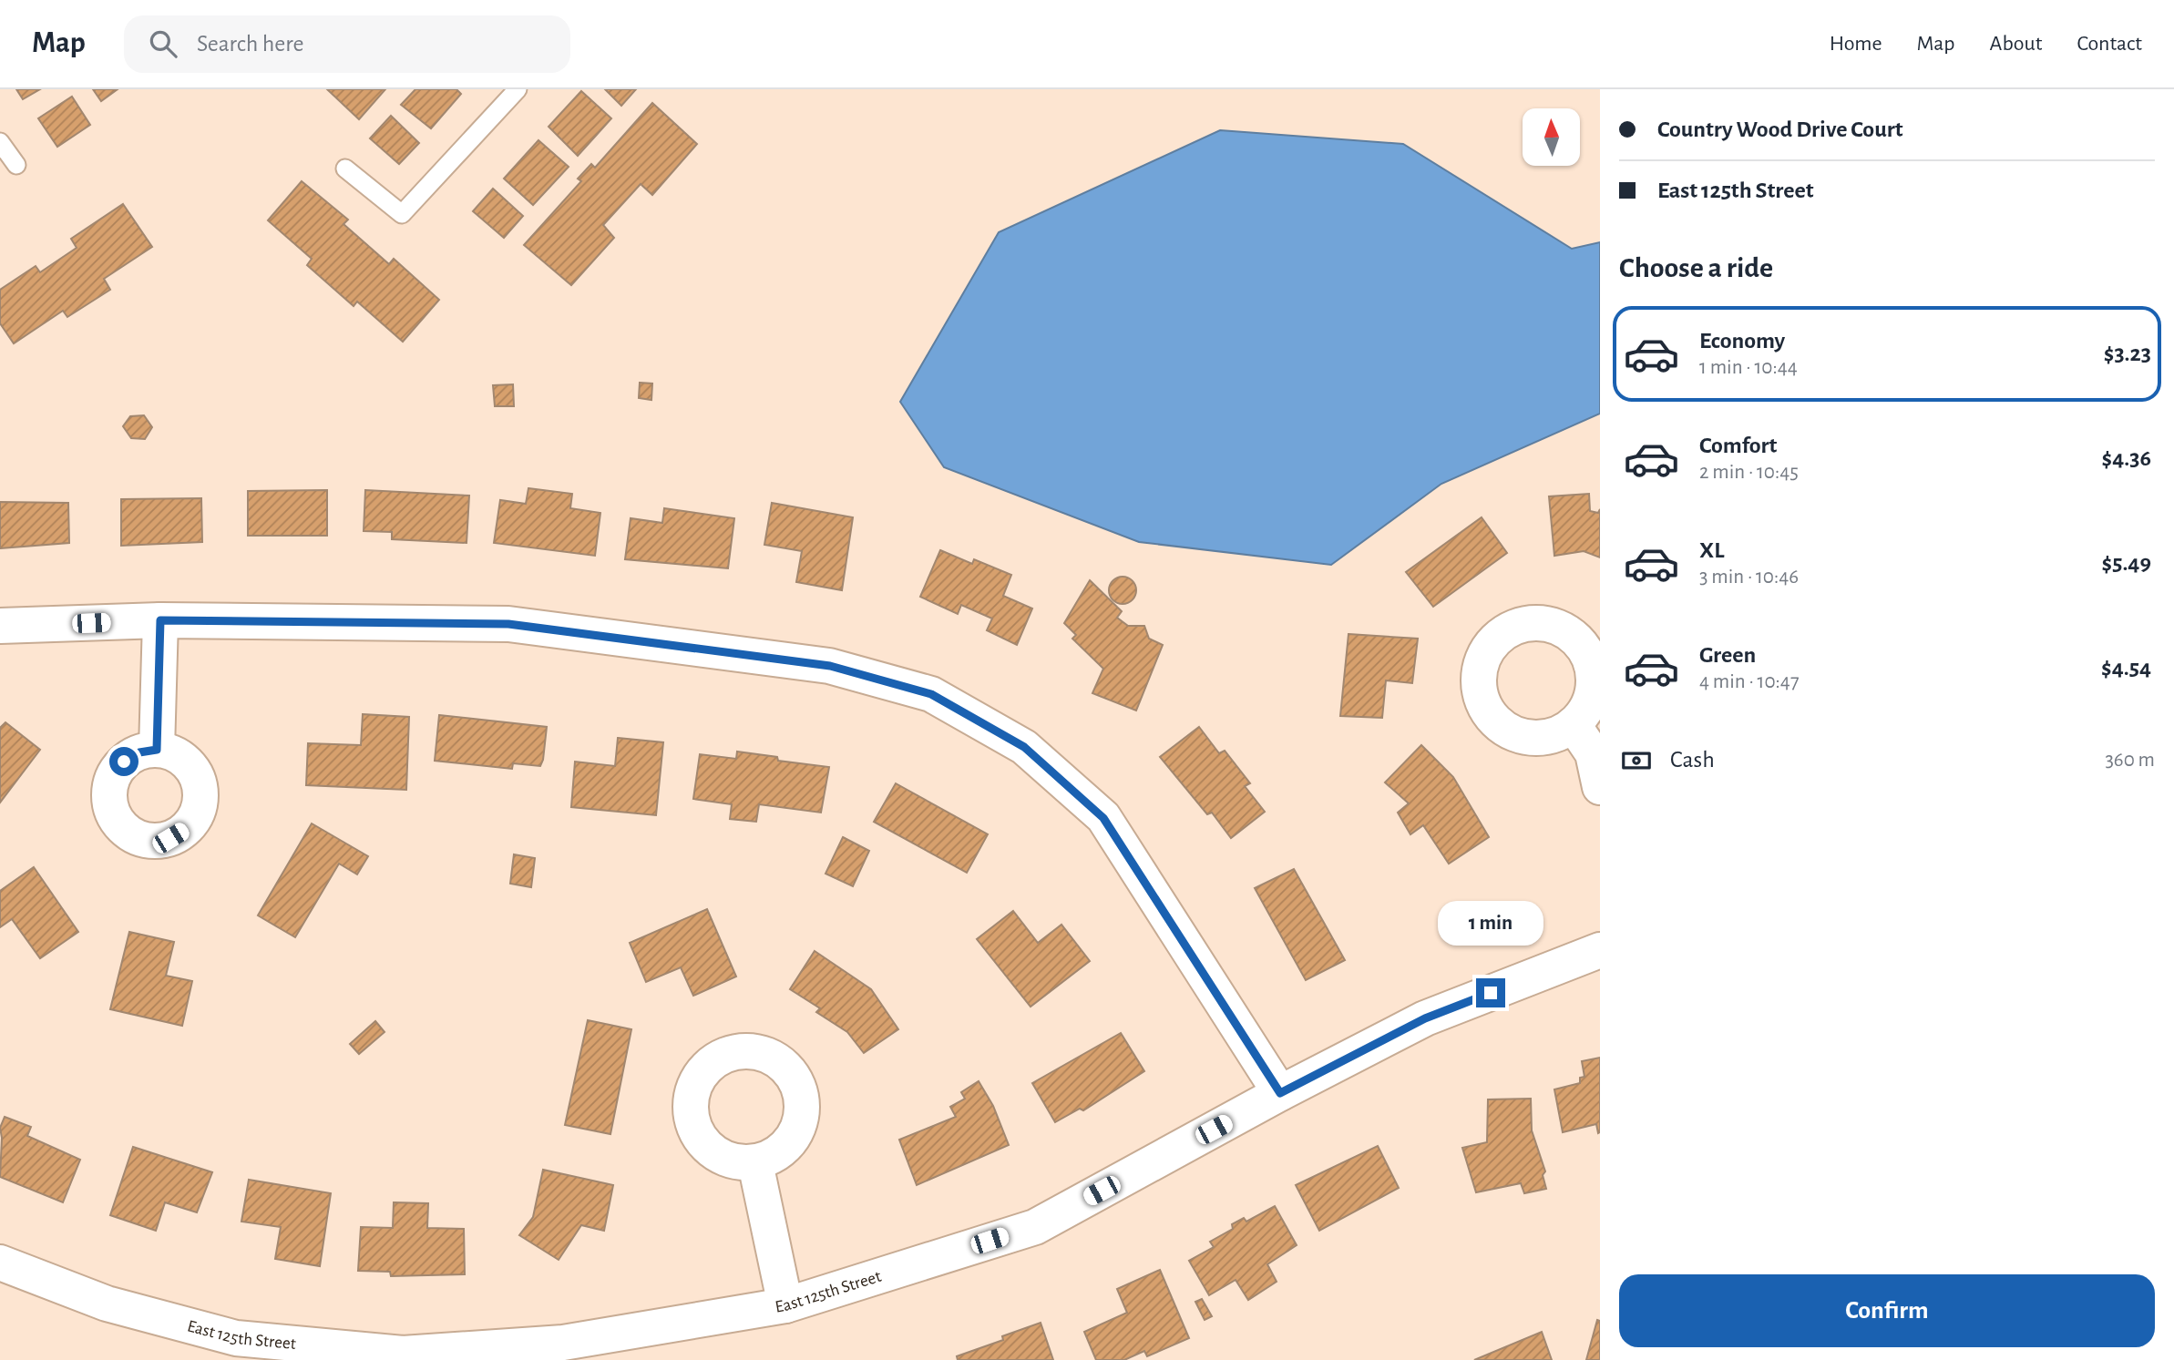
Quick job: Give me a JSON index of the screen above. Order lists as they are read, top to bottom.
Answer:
{
  "streets": {
    "street": ["East 125th Street"]
  },
  "north": "top",
  "page": {
    "header": "Map",
    "search": "Search here",
    "nav": [
      "Home",
      "Map",
      "About",
      "Contact"
    ],
    "banner": ["Country Wood Drive Court", "East 125th Street"],
    "heading": "Choose a ride",
    "list": [
      {
        "name": "Economy",
        "note": "1 min · 10:44",
        "value": "$3.23"
      },
      {
        "name": "Comfort",
        "note": "2 min · 10:45",
        "value": "$4.36"
      },
      {
        "name": "XL",
        "note": "3 min · 10:46",
        "value": "$5.49"
      },
      {
        "name": "Green",
        "note": "4 min · 10:47",
        "value": "$4.54"
      }
    ],
    "pay": ["Cash", "360 m"],
    "bubble": "1 min",
    "buttons": "Confirm"
  }
}
